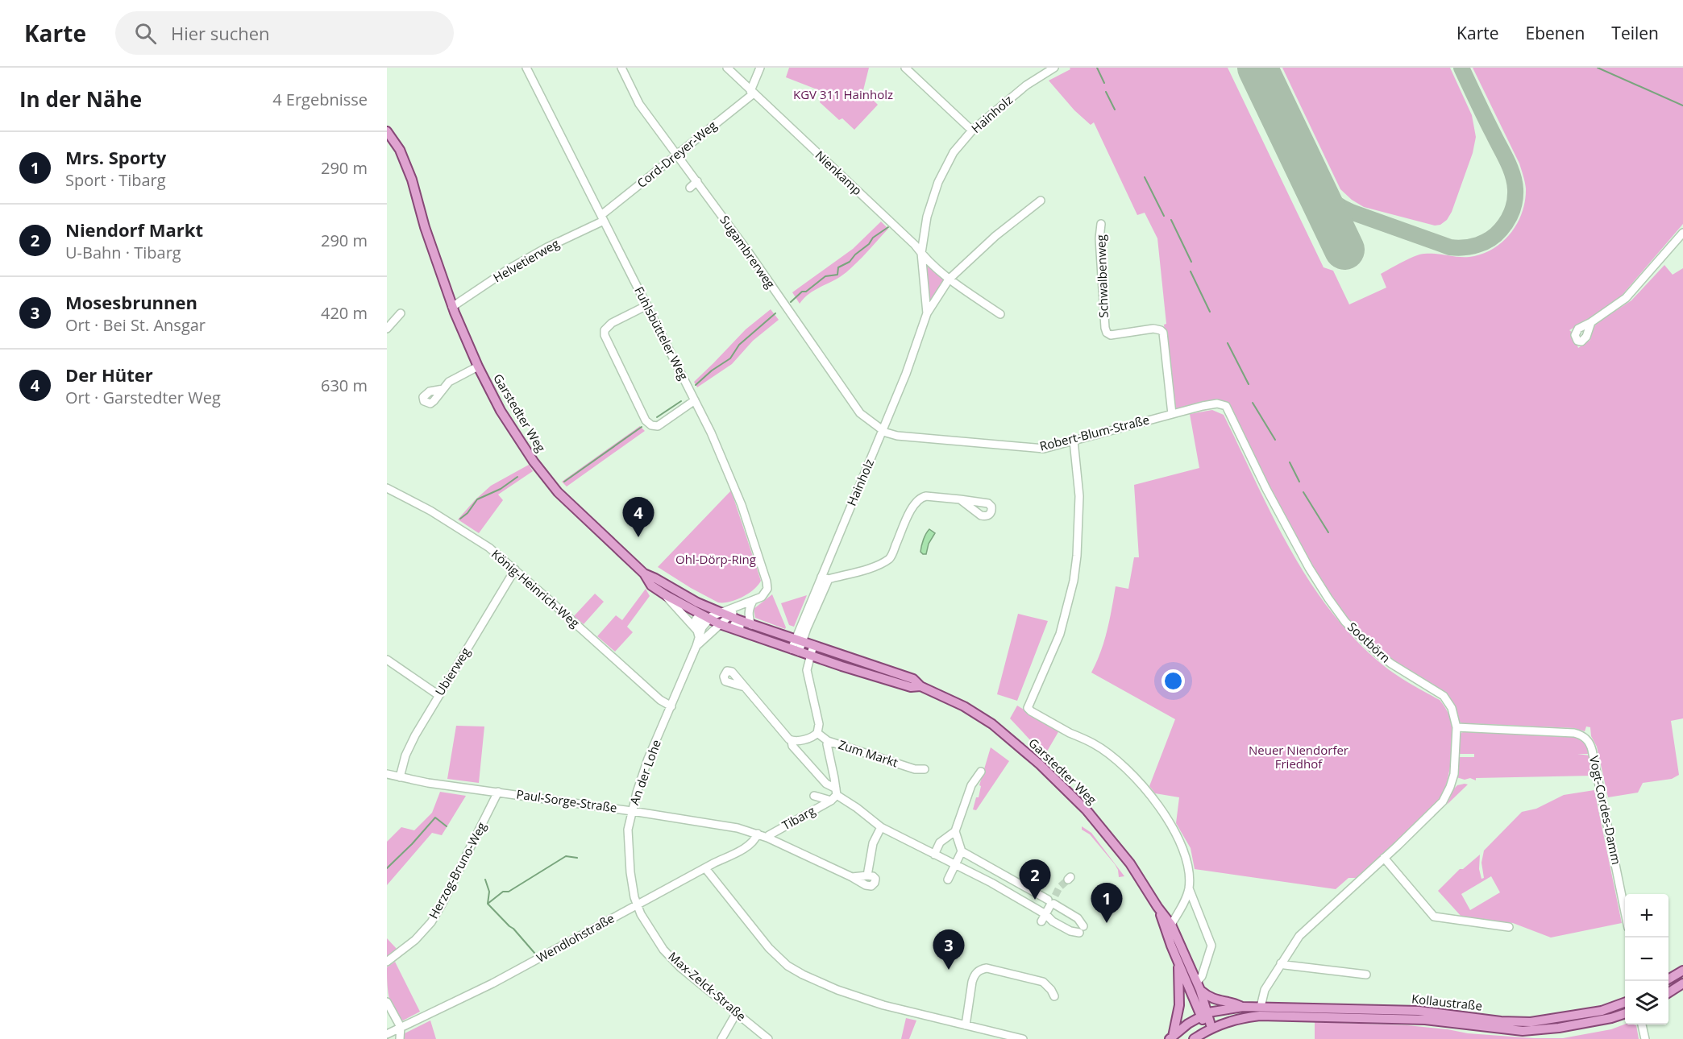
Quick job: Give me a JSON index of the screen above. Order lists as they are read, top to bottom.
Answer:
{
  "streets": {
    "main road": ["Garstedter Weg", "Kollaustraße"],
    "street": [
      "Hainholz",
      "Cord-Dreyer-Weg",
      "Nienkamp",
      "Sugambrerweg",
      "Helvetierweg",
      "Schwalbenweg",
      "Fuhlsbütteler Weg",
      "Robert-Blum-Straße",
      "König-Heinrich-Weg",
      "Sootbörn",
      "Ubierweg",
      "Zum Markt",
      "An der Lohe",
      "Paul-Sorge-Straße",
      "Vogt-Cordes-Damm",
      "Tibarg",
      "Herzog-Bruno-Weg",
      "Wendlohstraße",
      "Max-Zelck-Straße"
    ]
  },
  "crossings": [
    ["Hainholz", "Nienkamp"],
    ["Hainholz", "Sugambrerweg"],
    ["Hainholz", "Garstedter Weg"],
    ["Hainholz", "Robert-Blum-Straße"],
    ["Cord-Dreyer-Weg", "Nienkamp"],
    ["Cord-Dreyer-Weg", "Sugambrerweg"],
    ["Cord-Dreyer-Weg", "Helvetierweg"],
    ["Cord-Dreyer-Weg", "Fuhlsbütteler Weg"],
    ["Sugambrerweg", "Robert-Blum-Straße"],
    ["Helvetierweg", "Fuhlsbütteler Weg"],
    ["Helvetierweg", "Garstedter Weg"],
    ["Schwalbenweg", "Robert-Blum-Straße"],
    ["Fuhlsbütteler Weg", "Garstedter Weg"],
    ["Fuhlsbütteler Weg", "An der Lohe"],
    ["Garstedter Weg", "An der Lohe"],
    ["Garstedter Weg", "Kollaustraße"],
    ["Robert-Blum-Straße", "Sootbörn"],
    ["König-Heinrich-Weg", "Ubierweg"],
    ["König-Heinrich-Weg", "An der Lohe"],
    ["Sootbörn", "Vogt-Cordes-Damm"],
    ["Sootbörn", "Kollaustraße"],
    ["Ubierweg", "Paul-Sorge-Straße"],
    ["An der Lohe", "Paul-Sorge-Straße"],
    ["An der Lohe", "Wendlohstraße"],
    ["An der Lohe", "Max-Zelck-Straße"],
    ["Paul-Sorge-Straße", "Tibarg"],
    ["Paul-Sorge-Straße", "Herzog-Bruno-Weg"],
    ["Paul-Sorge-Straße", "Wendlohstraße"],
    ["Wendlohstraße", "Max-Zelck-Straße"]
  ],
  "parks": ["KGV 311 Hainholz", "Ohl-Dörp-Ring", "Neuer Niendorfer Friedhof"],
  "page": {
    "header": "Karte",
    "search": "Hier suchen",
    "nav": ["Karte", "Ebenen", "Teilen"],
    "heading": ["In der Nähe", "4 Ergebnisse"],
    "list": [
      {
        "mark": "1",
        "name": "Mrs. Sporty",
        "note": "Sport · Tibarg",
        "value": "290 m"
      },
      {
        "mark": "2",
        "name": "Niendorf Markt",
        "note": "U-Bahn · Tibarg",
        "value": "290 m"
      },
      {
        "mark": "3",
        "name": "Mosesbrunnen",
        "note": "Ort · Bei St. Ansgar",
        "value": "420 m"
      },
      {
        "mark": "4",
        "name": "Der Hüter",
        "note": "Ort · Garstedter Weg",
        "value": "630 m"
      }
    ],
    "pins": [
      "4",
      "2",
      "1",
      "3"
    ],
    "map_buttons": ["+", "−"]
  }
}
